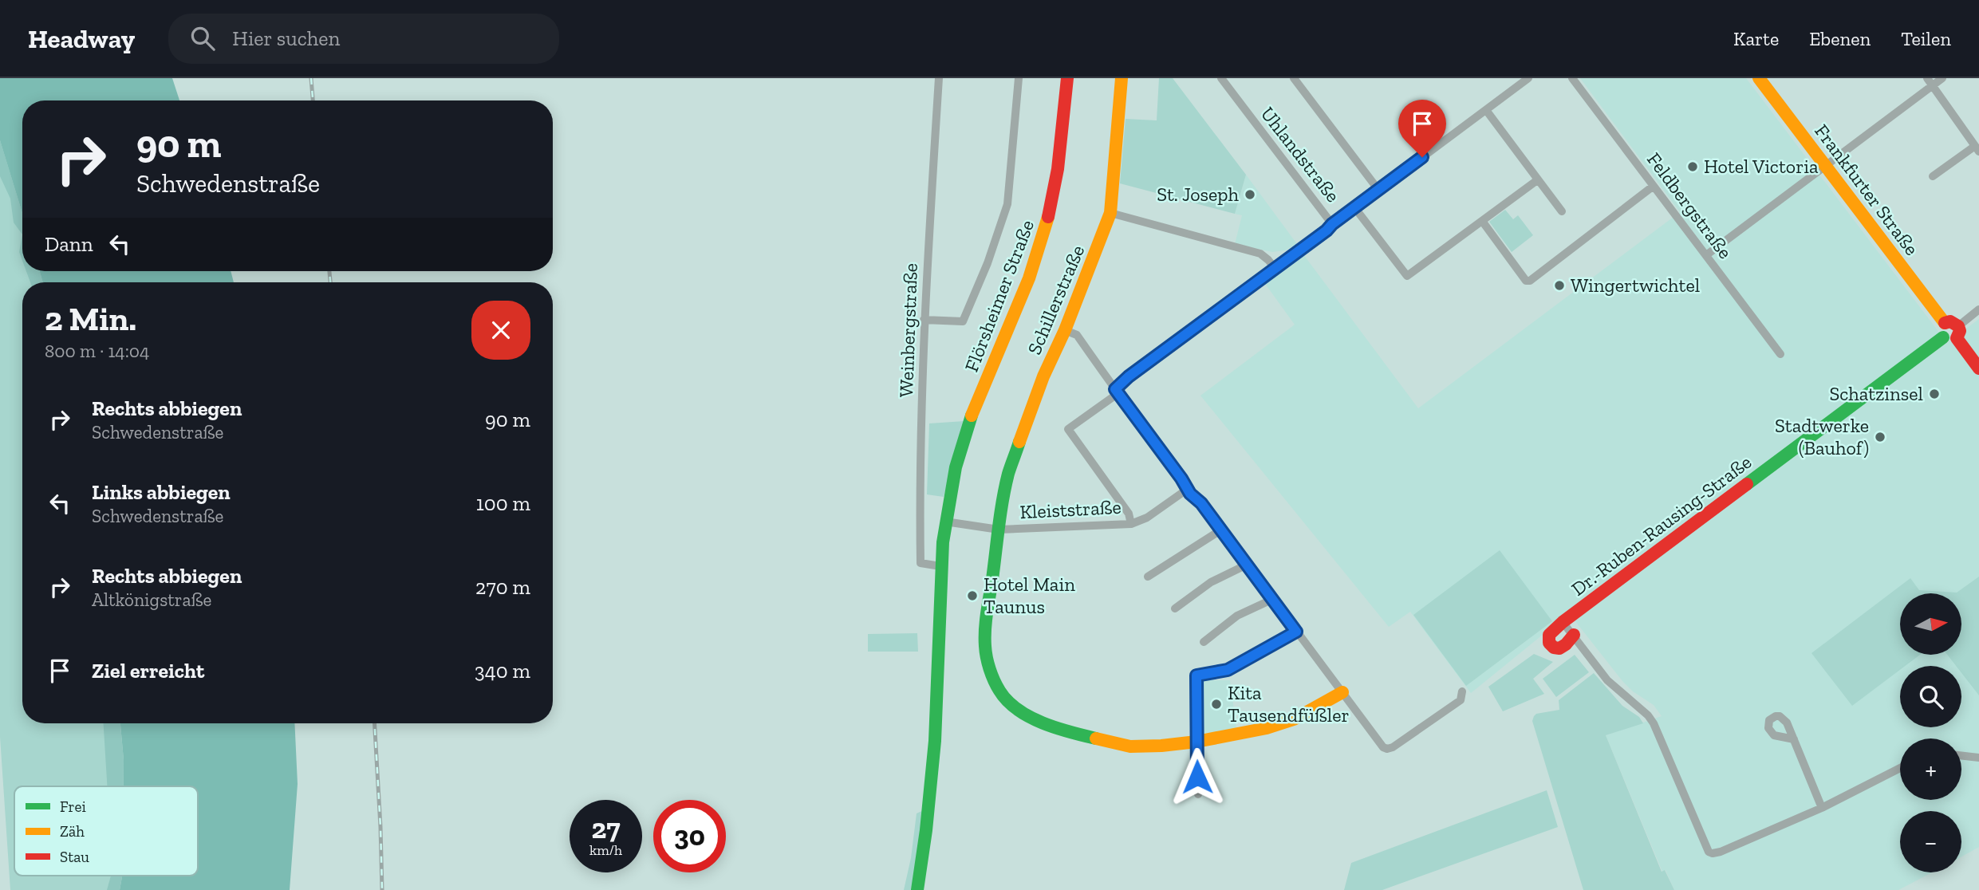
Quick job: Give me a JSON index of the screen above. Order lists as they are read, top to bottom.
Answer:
{
  "streets": {
    "street": [
      "Uhlandstraße",
      "Frankfurter Straße",
      "Feldbergstraße",
      "Flörsheimer Straße",
      "Schillerstraße",
      "Weinbergstraße",
      "Kleiststraße",
      "Dr.-Ruben-Rausing-Straße"
    ]
  },
  "crossings": [
    ["Frankfurter Straße", "Dr.-Ruben-Rausing-Straße"],
    ["Flörsheimer Straße", "Weinbergstraße"],
    ["Flörsheimer Straße", "Kleiststraße"],
    ["Schillerstraße", "Kleiststraße"]
  ],
  "places": [
    "Hotel Victoria",
    "St. Joseph",
    "Wingertwichtel",
    "Schatzinsel",
    "Stadtwerke (Bauhof)",
    "Hotel Main Taunus",
    "Kita Tausendfüßler"
  ],
  "legend": ["Frei", "Zäh", "Stau"],
  "north": "right",
  "page": {
    "header": "Headway",
    "search": "Hier suchen",
    "nav": ["Karte", "Ebenen", "Teilen"],
    "turn": ["90 m", "Schwedenstraße"],
    "then": "Dann",
    "heading": ["2 Min.", "800 m · 14:04"],
    "list": [
      {
        "name": "Rechts abbiegen",
        "note": "Schwedenstraße",
        "value": "90 m"
      },
      {
        "name": "Links abbiegen",
        "note": "Schwedenstraße",
        "value": "100 m"
      },
      {
        "name": "Rechts abbiegen",
        "note": "Altkönigstraße",
        "value": "270 m"
      },
      {
        "name": "Ziel erreicht",
        "value": "340 m"
      }
    ],
    "map_buttons": ["+", "−"],
    "speed": "27 km/h",
    "limit": "30"
  }
}
